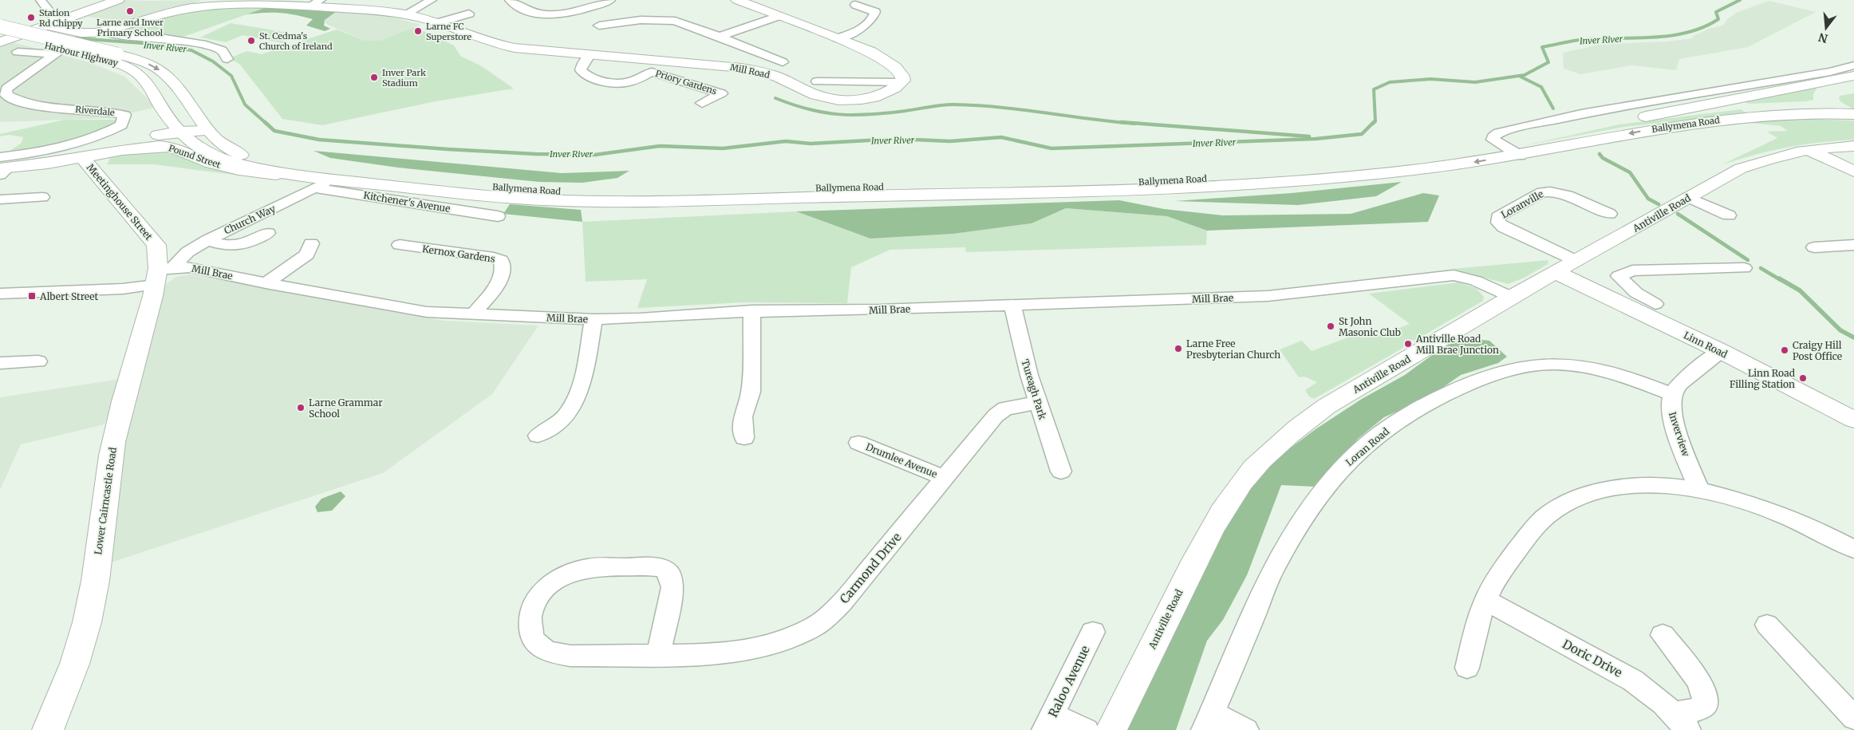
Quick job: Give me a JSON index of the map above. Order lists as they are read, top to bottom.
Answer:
{
  "streets": {
    "main road": [
      "Harbour Highway",
      "Mill Road",
      "Ballymena Road",
      "Pound Street",
      "Meetinghouse Street",
      "Antiville Road",
      "Linn Road",
      "Lower Cairncastle Road"
    ],
    "street": [
      "Priory Gardens",
      "Riverdale",
      "Kitchener's Avenue",
      "Loranville",
      "Church Way",
      "Kernox Gardens",
      "Mill Brae",
      "Tureagh Park",
      "Inverview",
      "Loran Road",
      "Drumlee Avenue",
      "Carmond Drive",
      "Doric Drive",
      "Raloo Avenue"
    ]
  },
  "crossings": [
    ["Harbour Highway", "Ballymena Road"],
    ["Harbour Highway", "Pound Street"],
    ["Harbour Highway", "Church Way"],
    ["Mill Road", "Priory Gardens"],
    ["Riverdale", "Pound Street"],
    ["Ballymena Road", "Pound Street"],
    ["Ballymena Road", "Church Way"],
    ["Pound Street", "Meetinghouse Street"],
    ["Pound Street", "Church Way"],
    ["Meetinghouse Street", "Church Way"],
    ["Meetinghouse Street", "Mill Brae"],
    ["Meetinghouse Street", "Lower Cairncastle Road"],
    ["Kitchener's Avenue", "Church Way"],
    ["Loranville", "Antiville Road"],
    ["Antiville Road", "Mill Brae"],
    ["Antiville Road", "Linn Road"],
    ["Church Way", "Mill Brae"],
    ["Church Way", "Lower Cairncastle Road"],
    ["Kernox Gardens", "Mill Brae"],
    ["Mill Brae", "Tureagh Park"],
    ["Mill Brae", "Lower Cairncastle Road"],
    ["Tureagh Park", "Carmond Drive"],
    ["Inverview", "Loran Road"],
    ["Drumlee Avenue", "Carmond Drive"]
  ],
  "water": ["Inver River"],
  "places": {
    "other": [
      "Larne and Inver Primary School",
      "Station Rd Chippy",
      "Larne FC Superstore",
      "St. Cedma's Church of Ireland",
      "Inver Park Stadium",
      "St John Masonic Club",
      "Antiville Road Mill Brae Junction",
      "Larne Free Presbyterian Church",
      "Craigy Hill Post Office",
      "Linn Road Filling Station",
      "Larne Grammar School"
    ],
    "transit": ["Albert Street"]
  },
  "north": "bottom"
}
